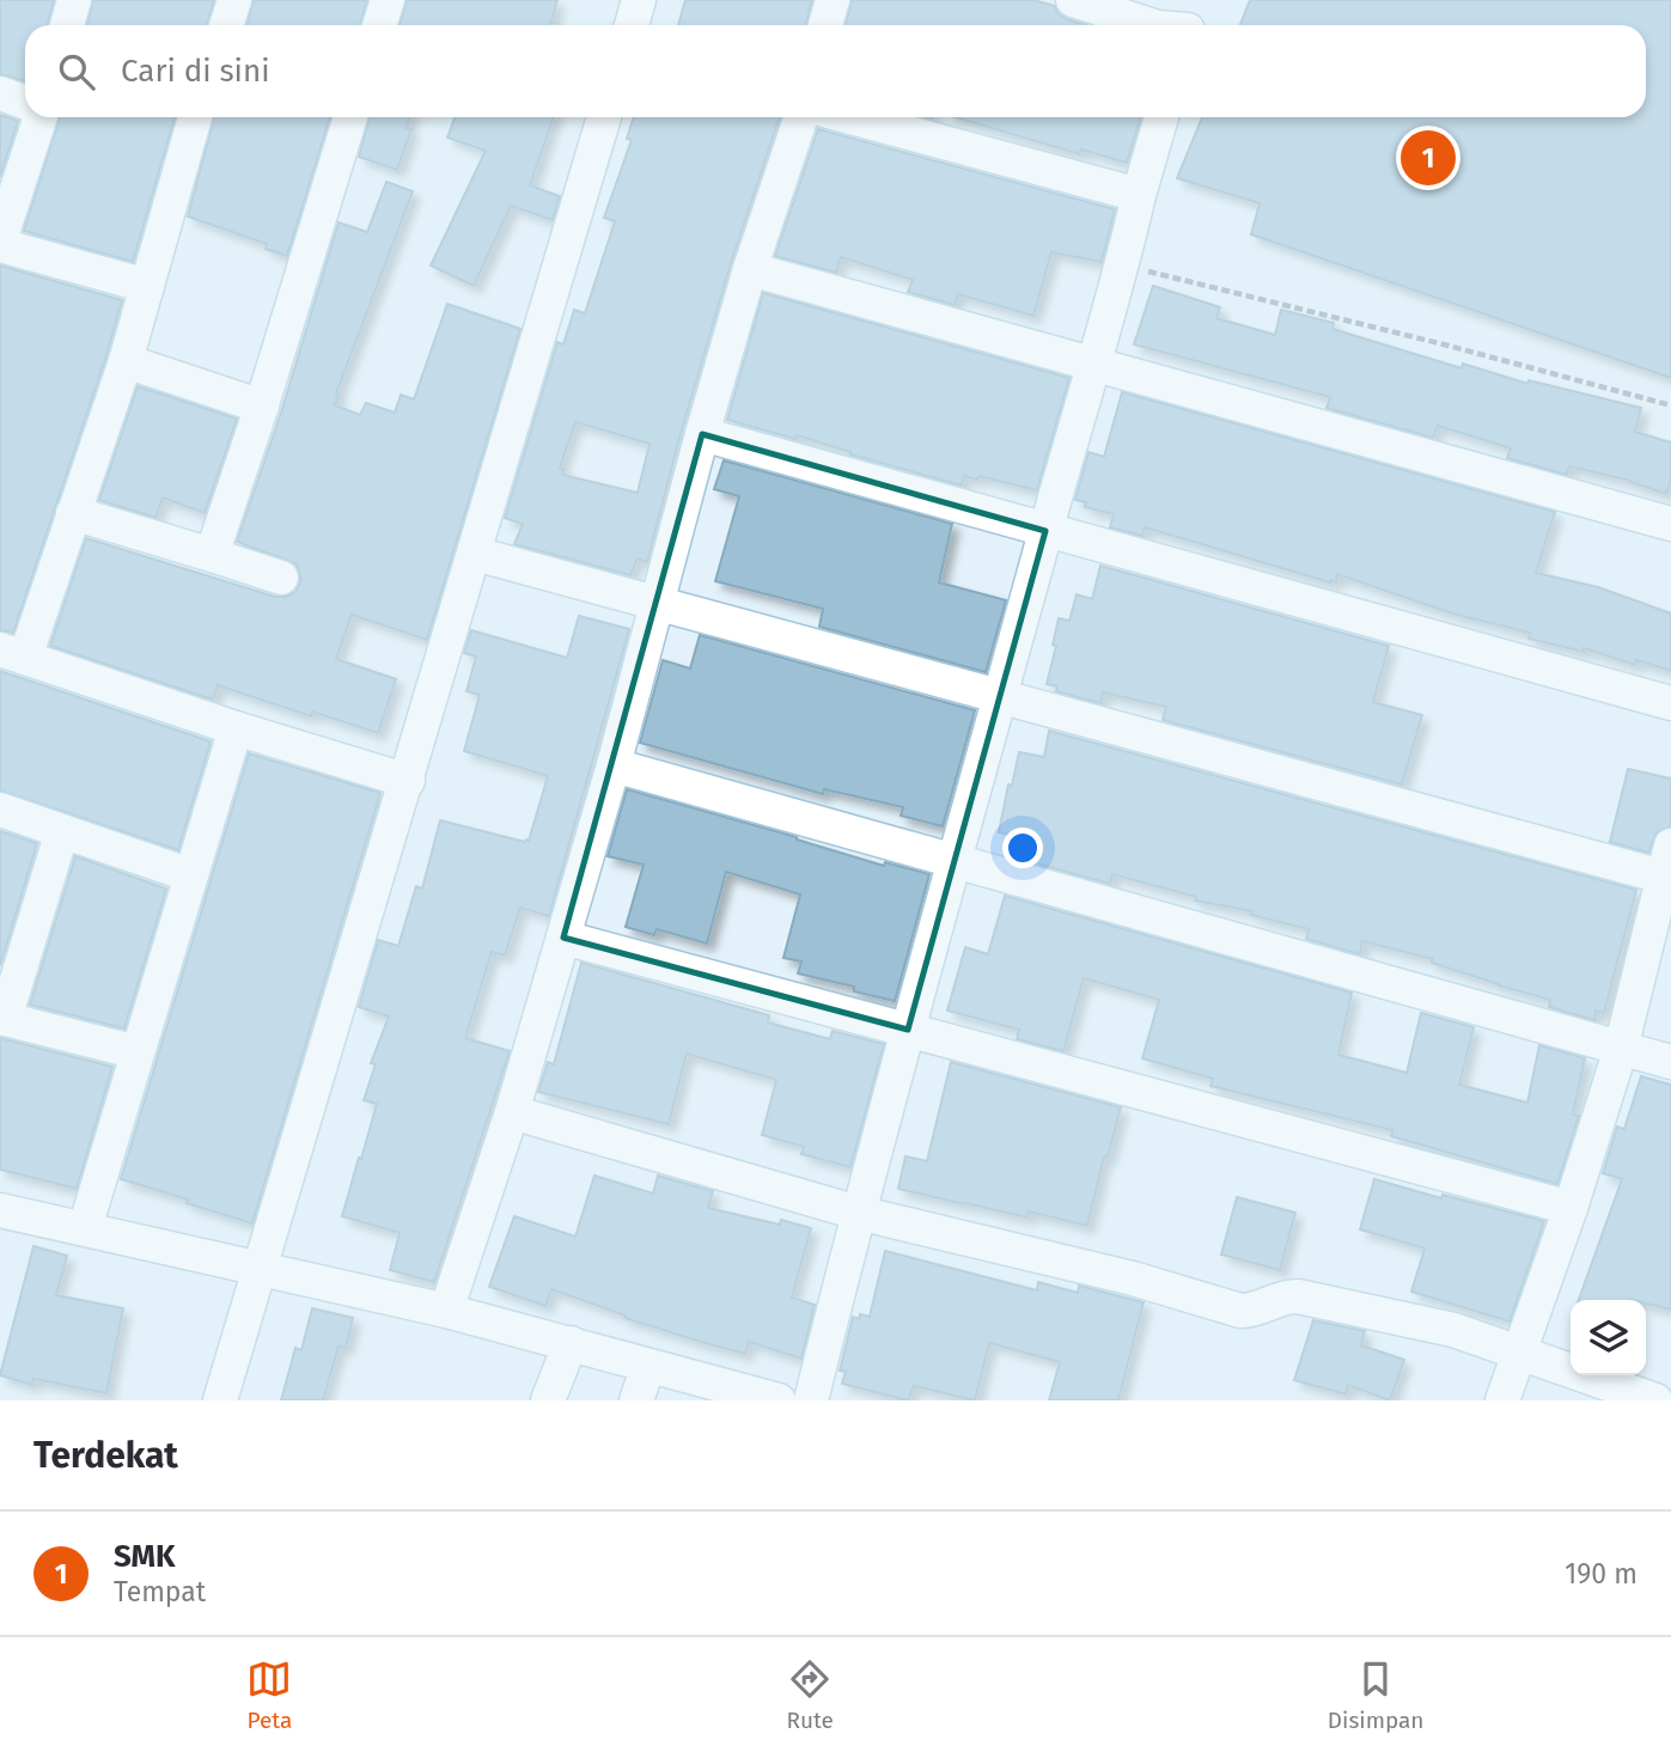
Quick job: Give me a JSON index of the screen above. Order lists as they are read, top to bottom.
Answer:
{
  "page": {
    "search": "Cari di sini",
    "pins": "1",
    "heading": "Terdekat",
    "list": [
      {
        "mark": "1",
        "name": "SMK",
        "note": "Tempat",
        "value": "190 m"
      }
    ],
    "nav": ["Peta", "Rute", "Disimpan"]
  }
}
